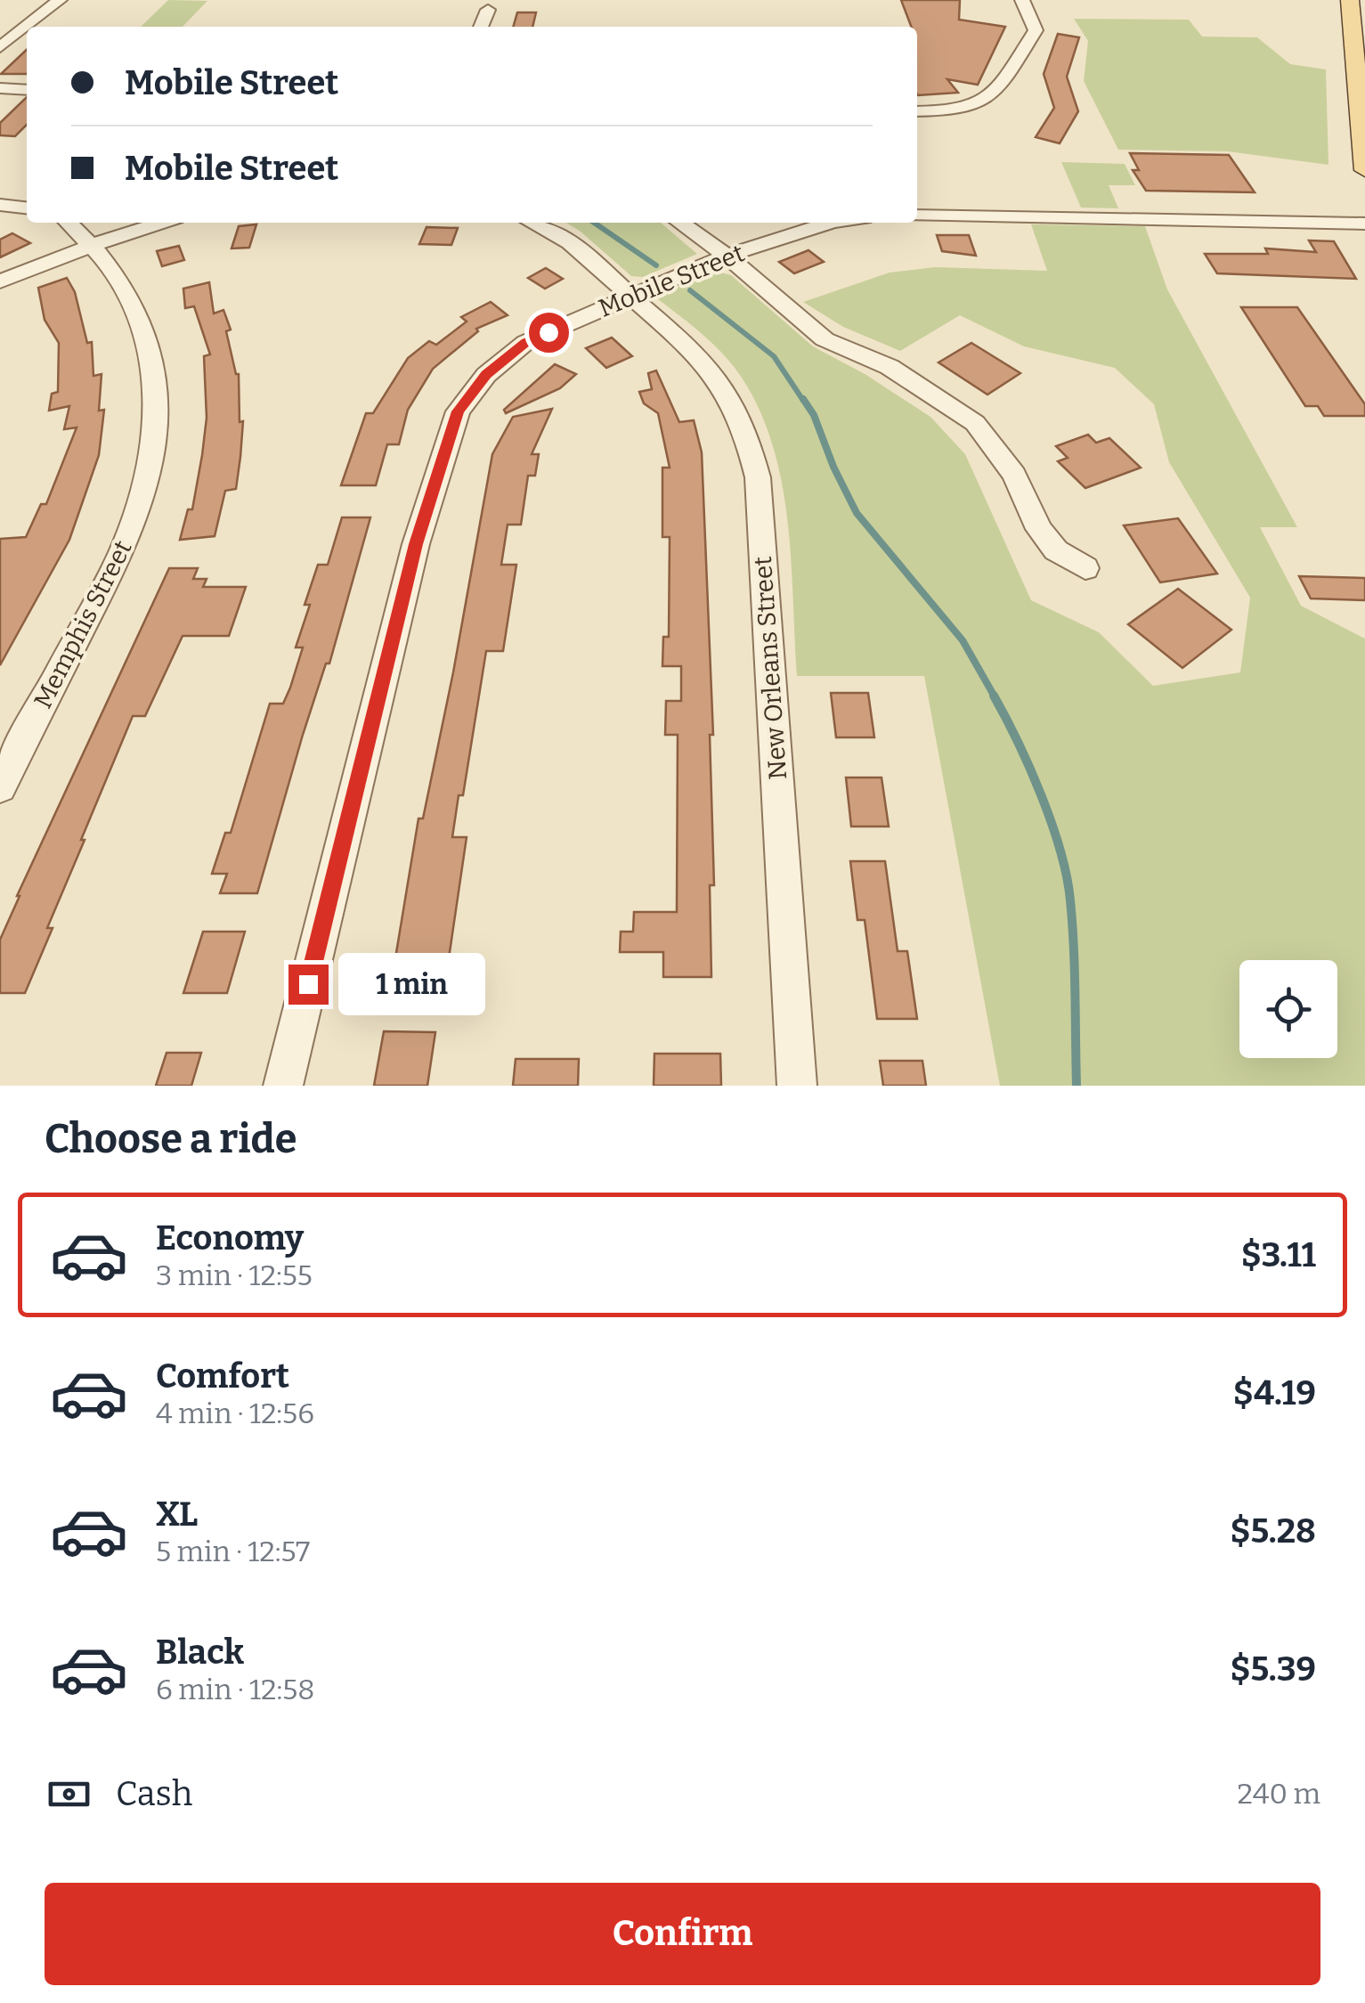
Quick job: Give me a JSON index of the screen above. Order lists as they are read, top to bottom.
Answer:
{
  "streets": {
    "street": ["Mobile Street", "Memphis Street", "New Orleans Street"]
  },
  "crossings": [
    ["Mobile Street", "New Orleans Street"]
  ],
  "page": {
    "banner": ["Mobile Street", "Mobile Street"],
    "bubble": "1 min",
    "heading": "Choose a ride",
    "list": [
      {
        "name": "Economy",
        "note": "3 min · 12:55",
        "value": "$3.11"
      },
      {
        "name": "Comfort",
        "note": "4 min · 12:56",
        "value": "$4.19"
      },
      {
        "name": "XL",
        "note": "5 min · 12:57",
        "value": "$5.28"
      },
      {
        "name": "Black",
        "note": "6 min · 12:58",
        "value": "$5.39"
      }
    ],
    "pay": ["Cash", "240 m"],
    "buttons": "Confirm"
  }
}
